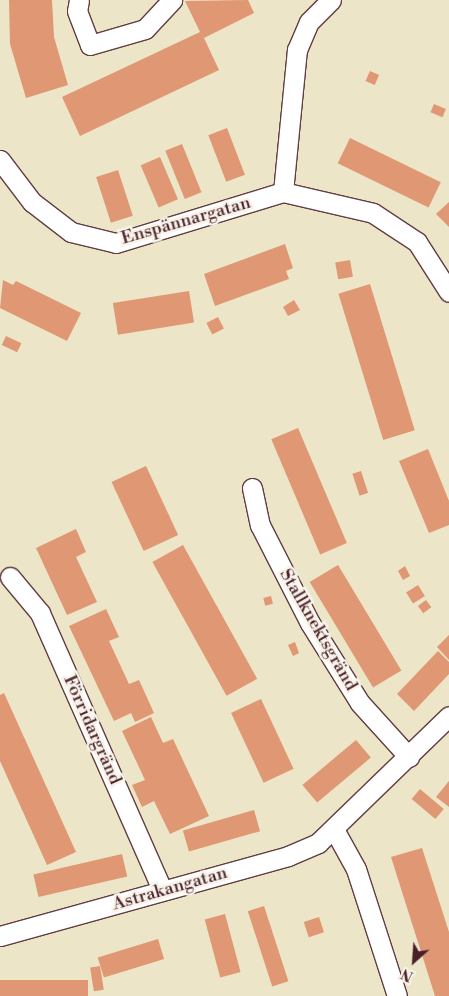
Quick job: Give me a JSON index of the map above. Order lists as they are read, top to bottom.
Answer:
{
  "streets": {
    "street": [
      "Enspännargatan",
      "Stallknektsgränd",
      "Förridargränd",
      "Astrakangatan"
    ]
  },
  "crossings": [
    ["Stallknektsgränd", "Astrakangatan"],
    ["Förridargränd", "Astrakangatan"]
  ],
  "north": "bottom left"
}
